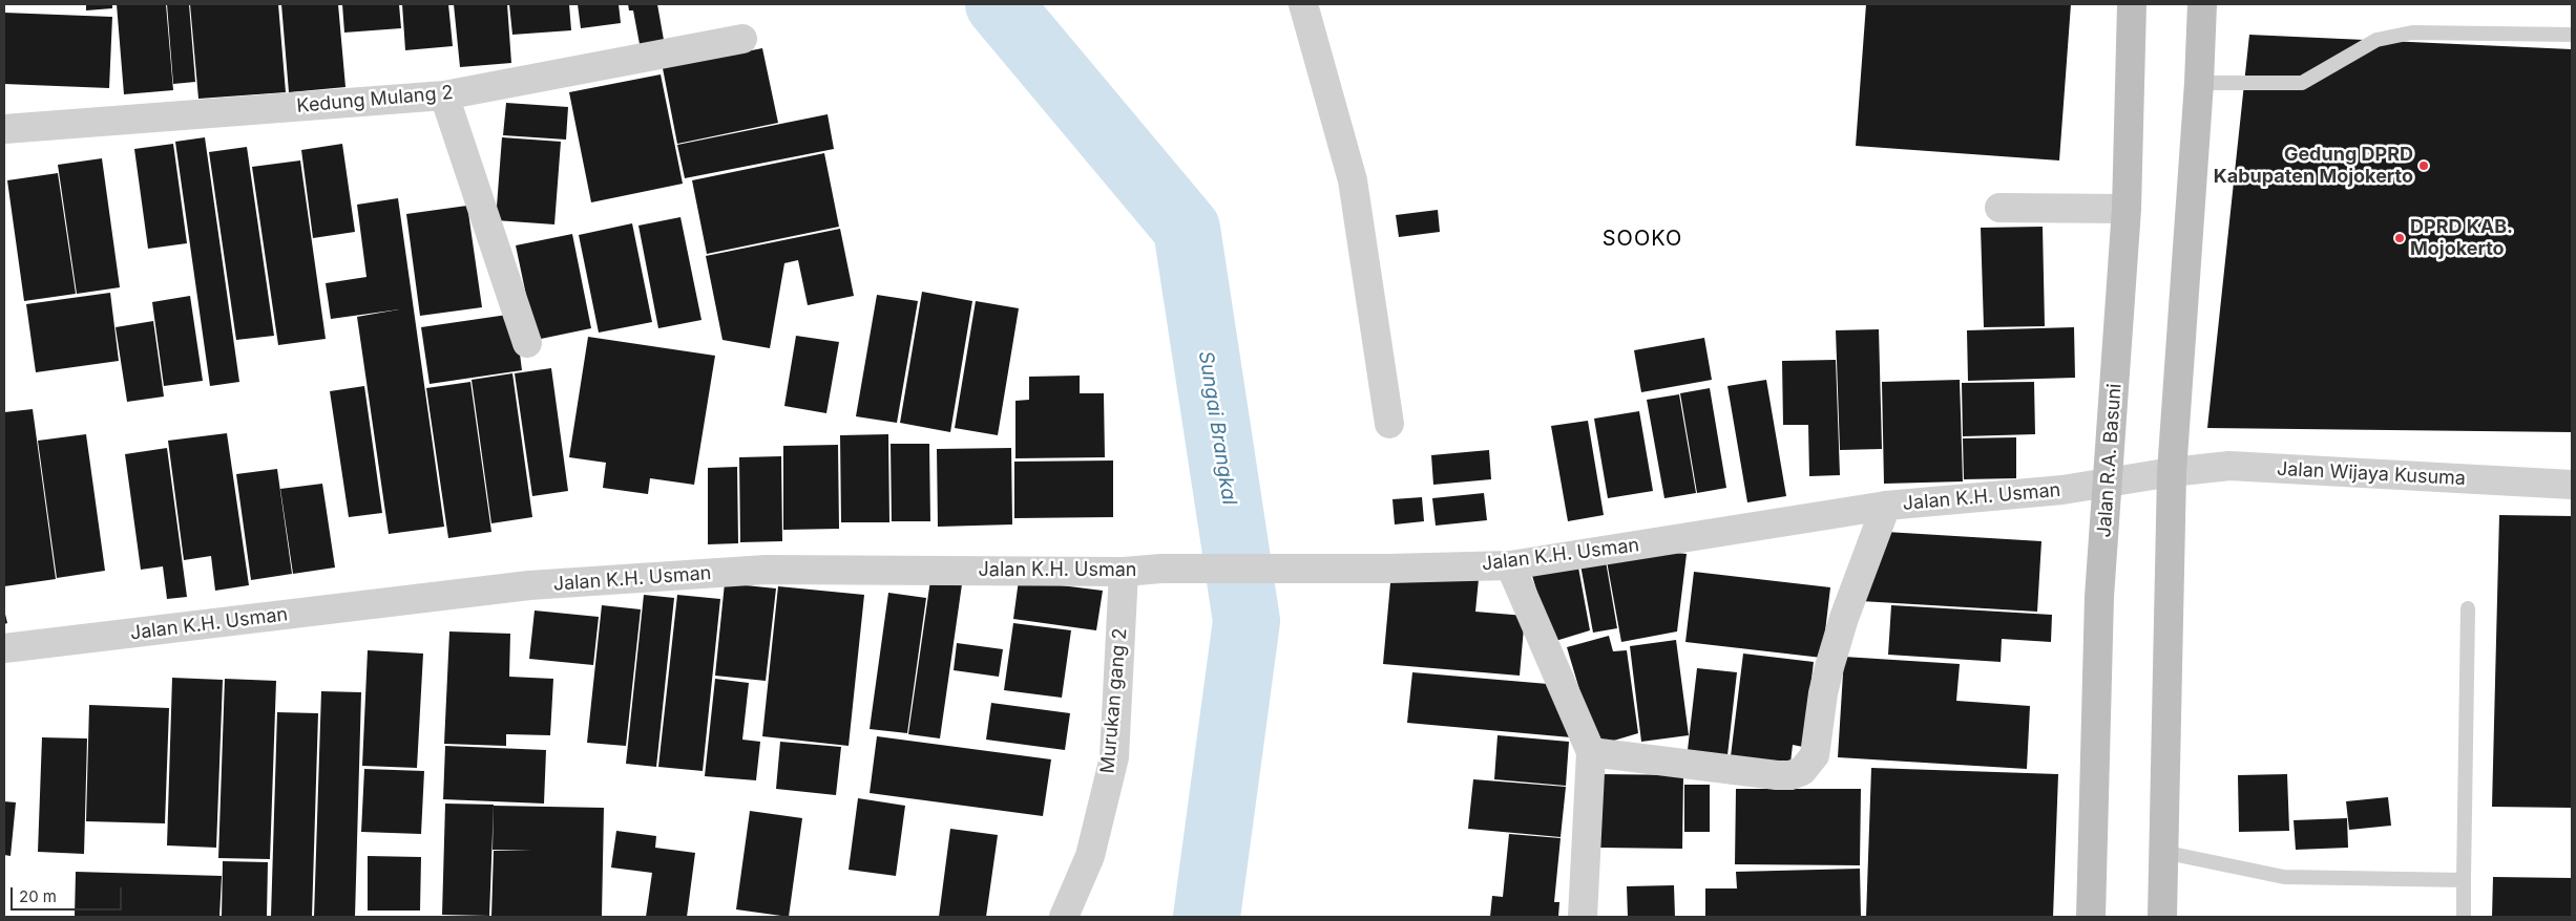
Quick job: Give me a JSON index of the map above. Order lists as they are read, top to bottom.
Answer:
{
  "streets": {
    "main road": ["Jalan R.A. Basuni"],
    "street": [
      "Kedung Mulang 2",
      "Jalan Wijaya Kusuma",
      "Jalan K.H. Usman",
      "Murukan gang 2"
    ]
  },
  "crossings": [
    ["Jalan R.A. Basuni", "Jalan Wijaya Kusuma"],
    ["Jalan R.A. Basuni", "Jalan K.H. Usman"],
    ["Jalan Wijaya Kusuma", "Jalan K.H. Usman"],
    ["Jalan K.H. Usman", "Murukan gang 2"]
  ],
  "districts": ["SOOKO"],
  "water": ["Sungai Brangkal"],
  "places": ["Gedung DPRD Kabupaten Mojokerto", "DPRD KAB. Mojokerto"],
  "scale_bar": "20 m"
}
